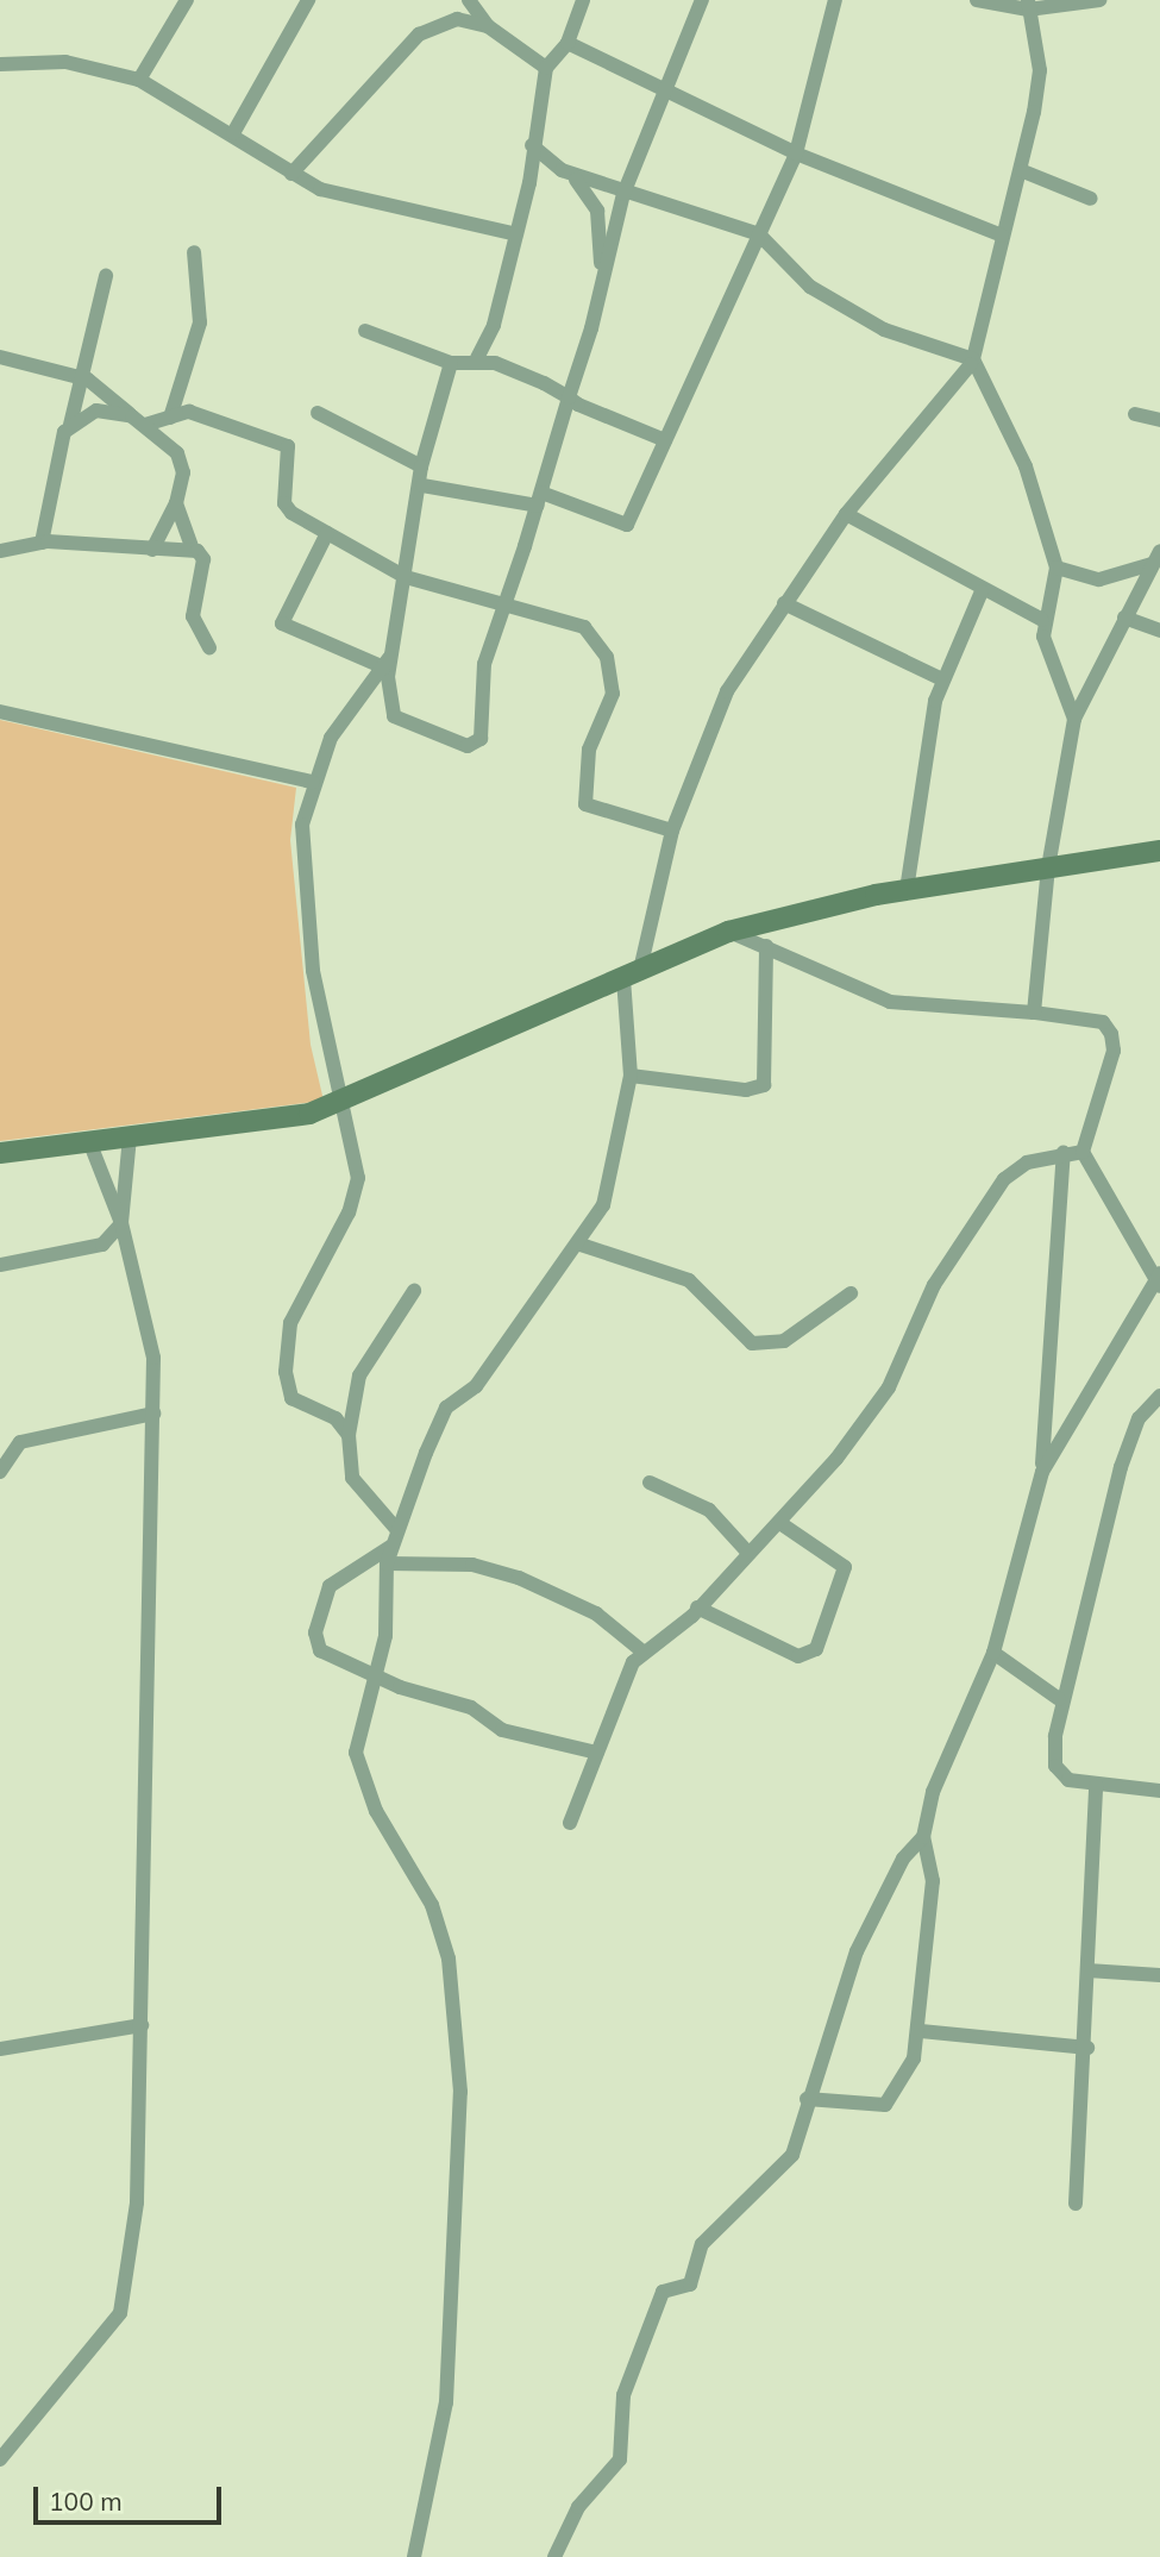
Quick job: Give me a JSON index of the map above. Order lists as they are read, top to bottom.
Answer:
{
  "scale_bar": "100 m"
}
